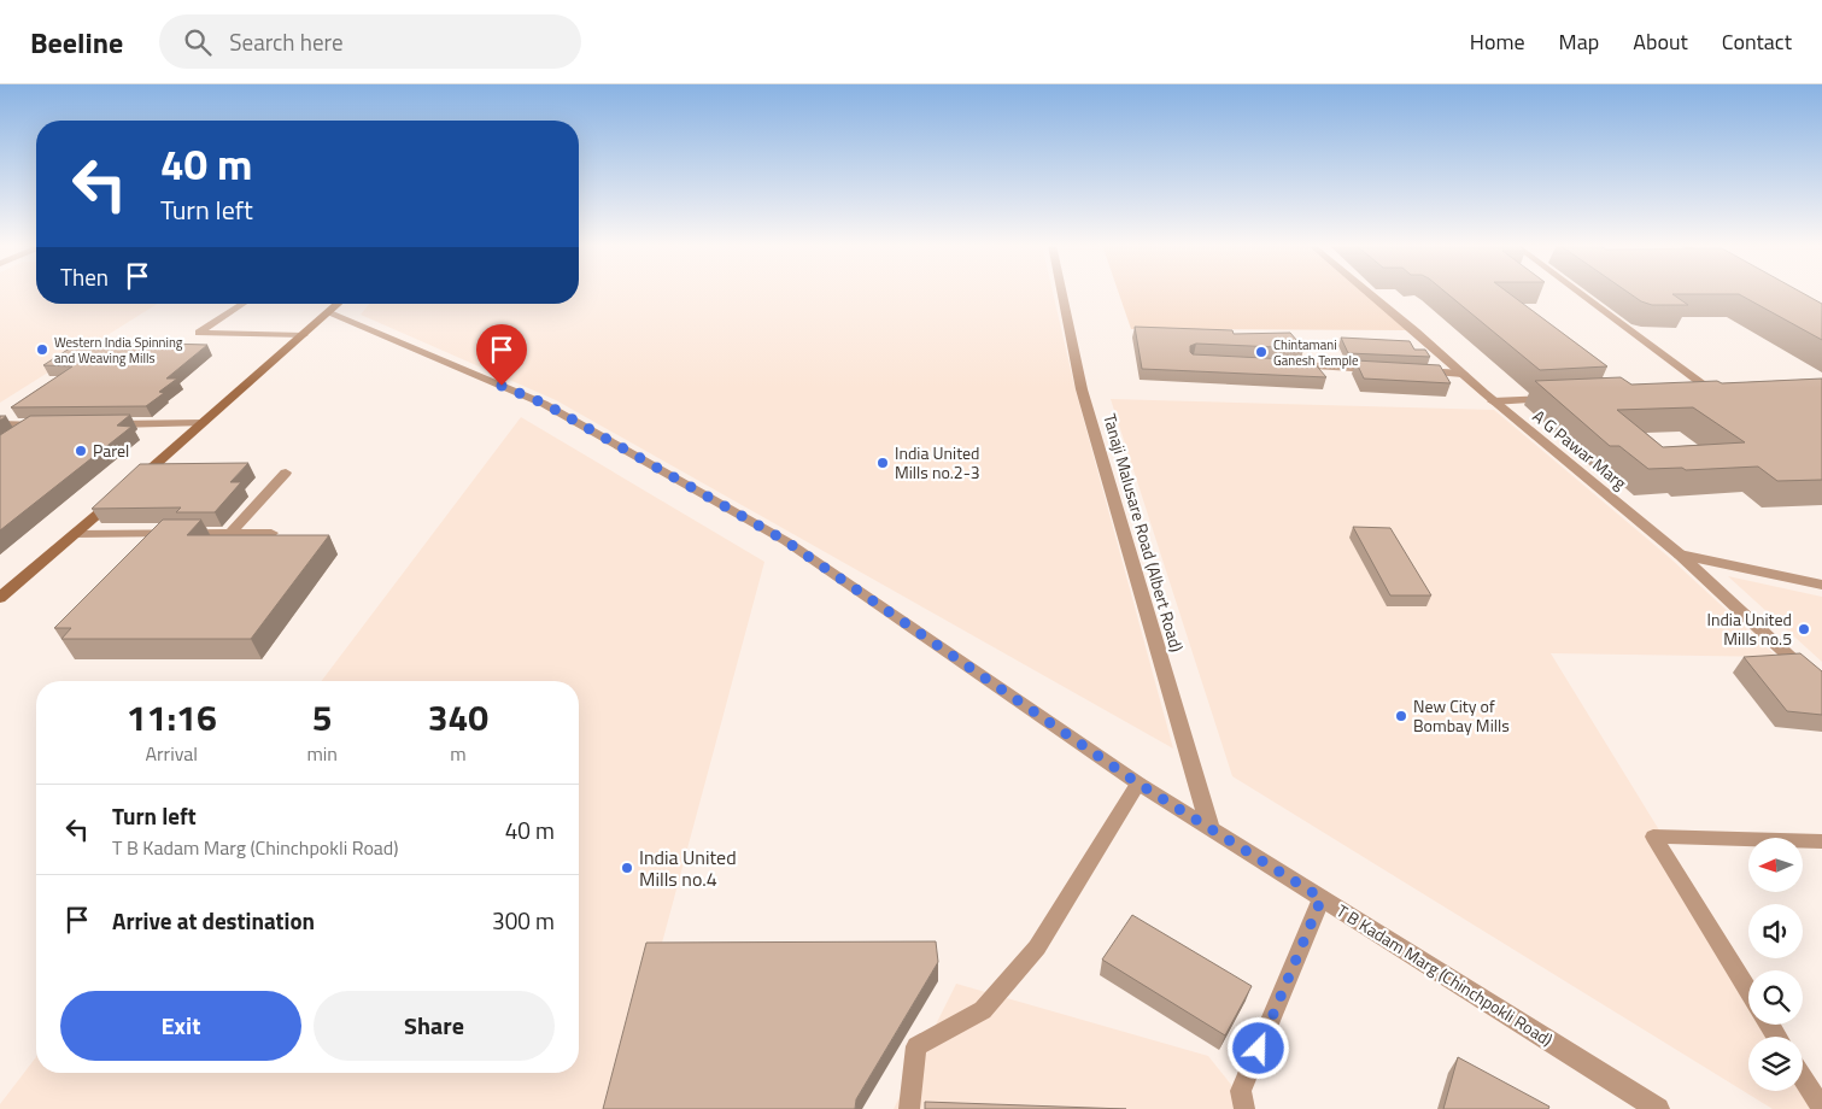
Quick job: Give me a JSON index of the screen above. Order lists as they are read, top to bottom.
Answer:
{
  "streets": {
    "street": ["A G Pawar Marg", "Tanaji Malusare Road (Albert Road)", "T B Kadam Marg (Chinchpokli Road)"]
  },
  "crossings": [
    ["Tanaji Malusare Road (Albert Road)", "T B Kadam Marg (Chinchpokli Road)"]
  ],
  "places": [
    "Western India Spinning and Weaving Mills",
    "Chintamani Ganesh Temple",
    "Parel",
    "India United Mills no.2-3",
    "India United Mills no.5",
    "New City of Bombay Mills",
    "India United Mills no.4"
  ],
  "north": "left",
  "page": {
    "header": "Beeline",
    "search": "Search here",
    "nav": [
      "Home",
      "Map",
      "About",
      "Contact"
    ],
    "turn": ["40 m", "Turn left"],
    "then": "Then",
    "eta": [
      "11:16",
      "Arrival",
      "5",
      "min",
      "340",
      "m"
    ],
    "list": [
      {
        "name": "Turn left",
        "note": "T B Kadam Marg (Chinchpokli Road)",
        "value": "40 m"
      },
      {
        "name": "Arrive at destination",
        "value": "300 m"
      }
    ],
    "buttons": ["Exit", "Share"]
  }
}
